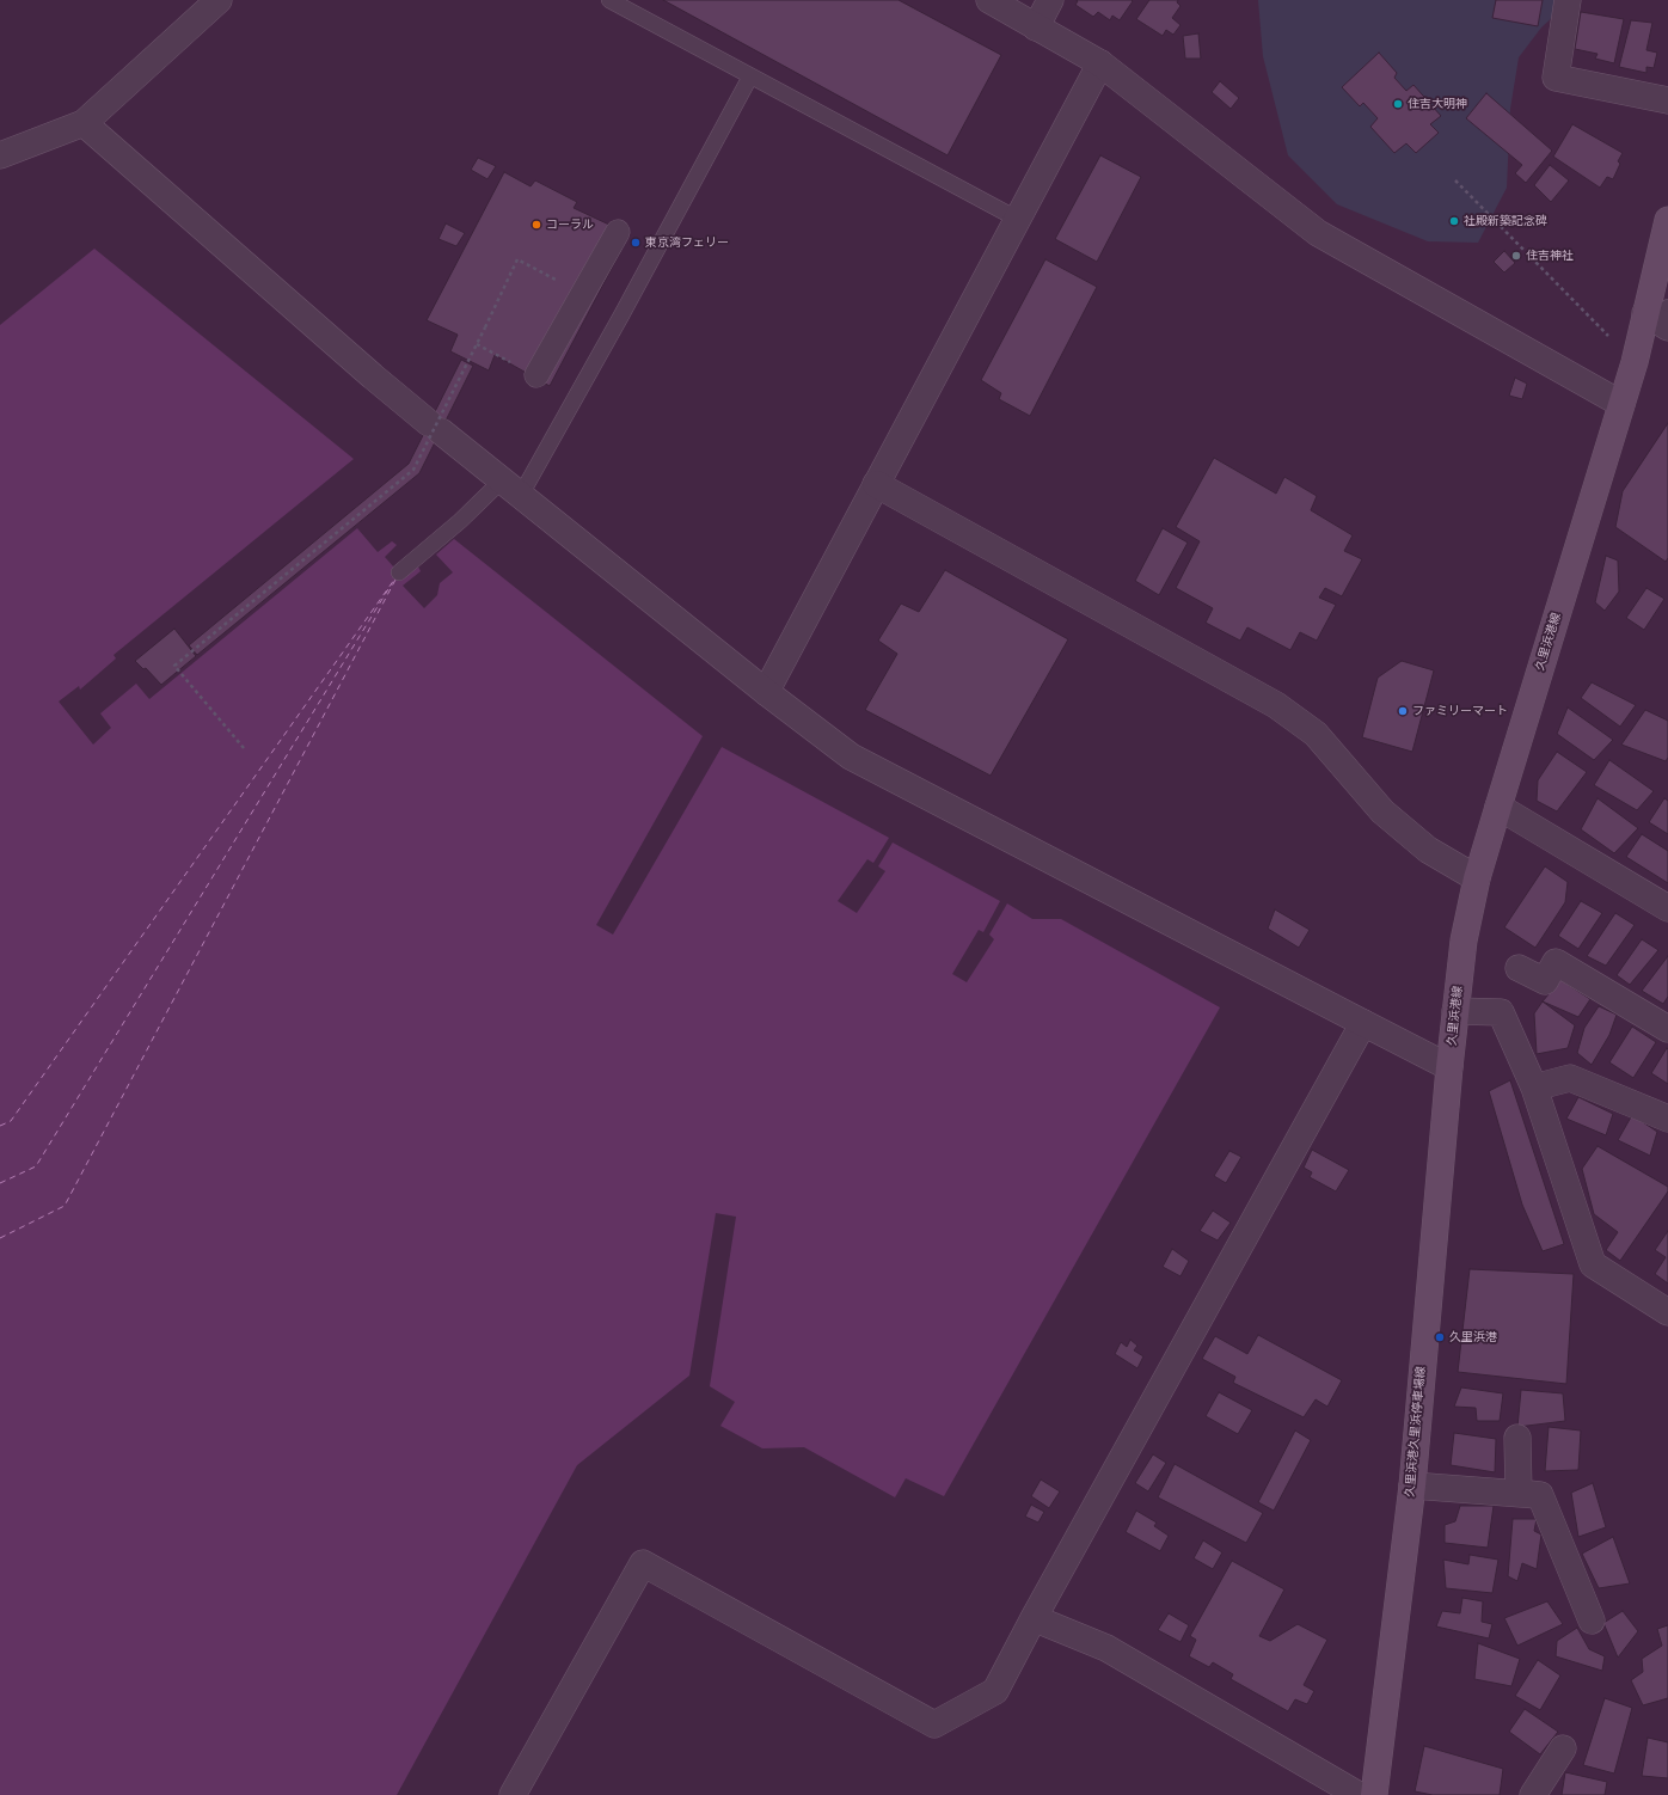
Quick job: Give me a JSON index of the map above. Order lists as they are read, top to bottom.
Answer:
{
  "streets": {
    "main road": ["久里浜港線", "久里浜港久里浜停車場線"]
  },
  "crossings": [
    ["久里浜港線", "久里浜港久里浜停車場線"]
  ],
  "places": [
    "住吉大明神",
    "社殿新築記念碑",
    "コーラル",
    "東京湾フェリー",
    "住吉神社",
    "ファミリーマート",
    "久里浜港"
  ]
}
